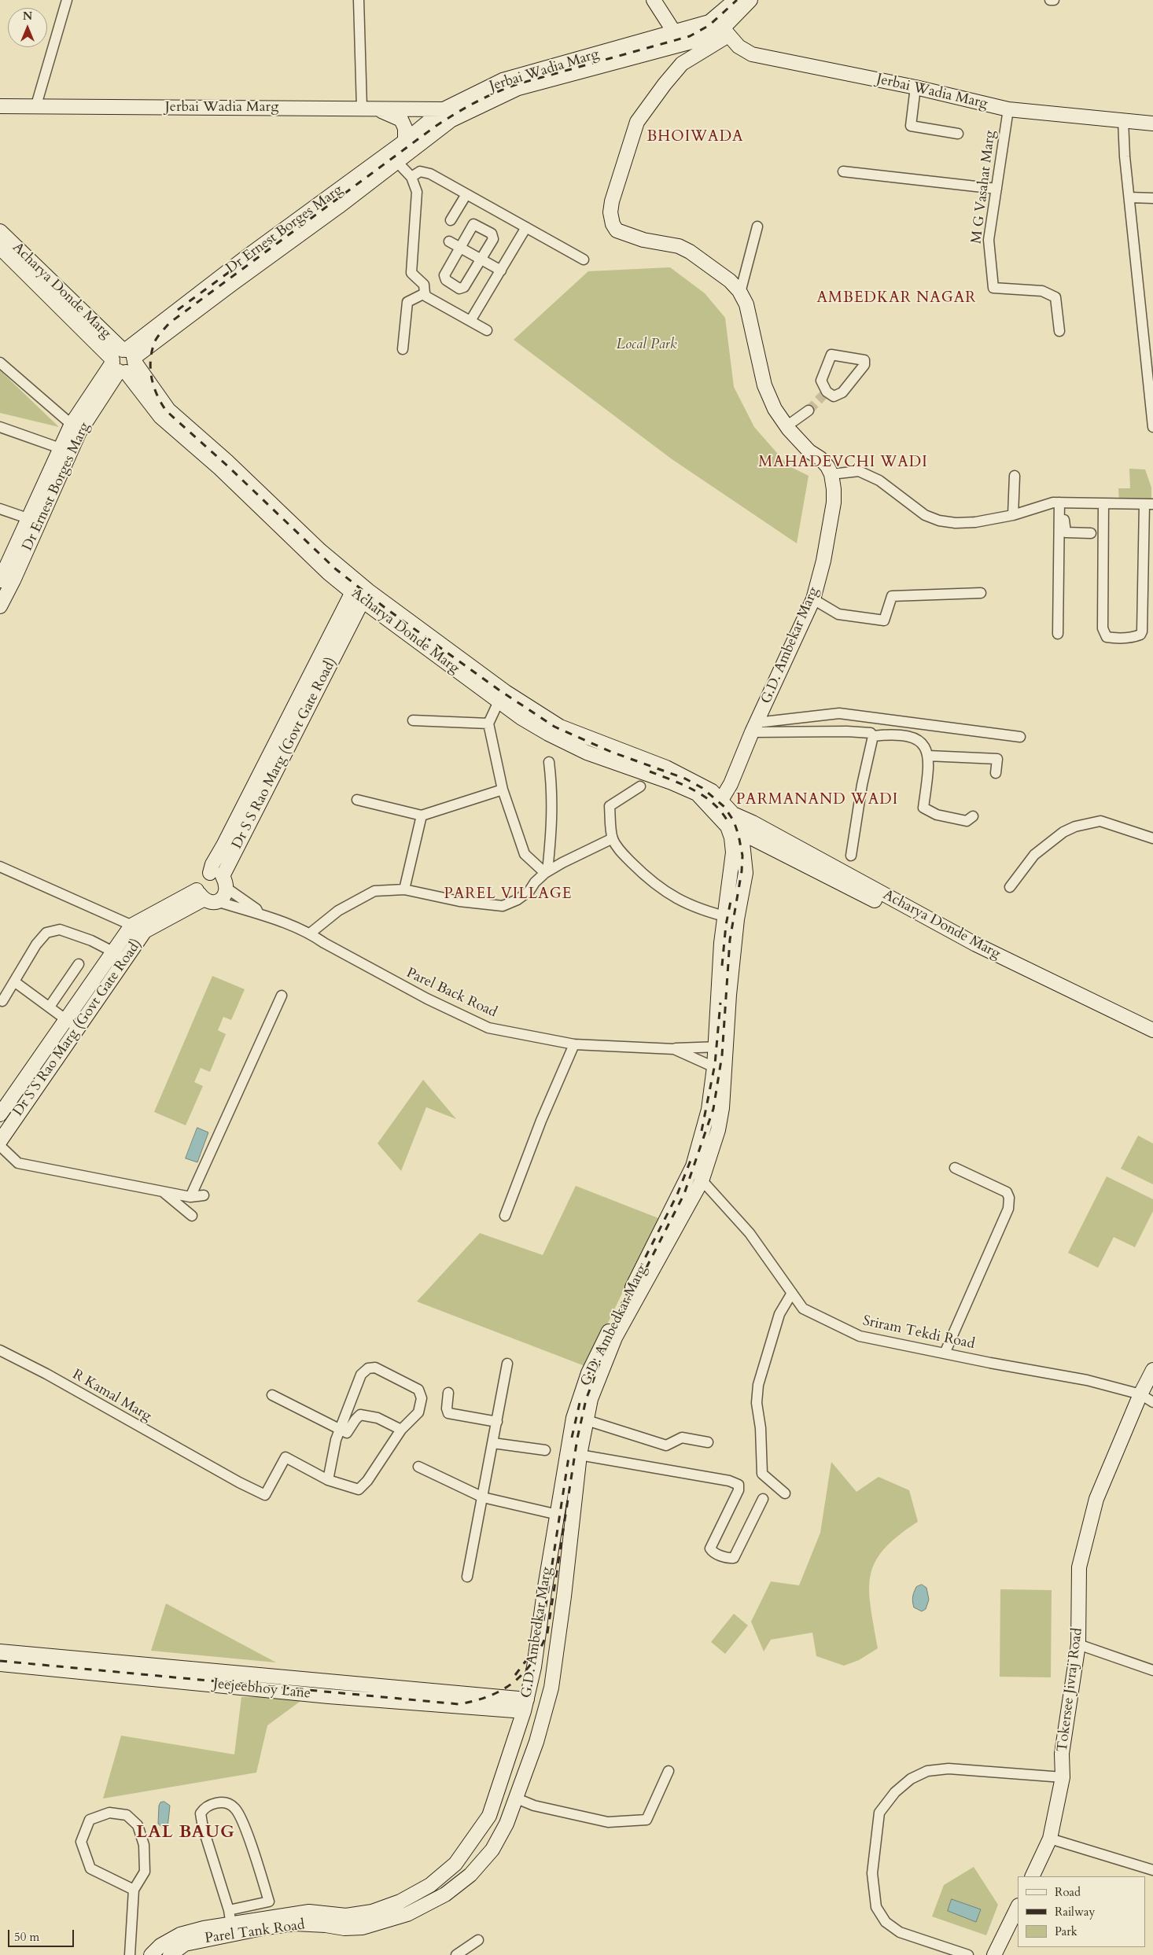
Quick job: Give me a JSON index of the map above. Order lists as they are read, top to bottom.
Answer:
{
  "streets": {
    "street": [
      "Jerbai Wadia Marg",
      "M G Vasahat Marg",
      "Dr Ernest Borges Marg",
      "Acharya Donde Marg",
      "G.D. Ambekar Marg",
      "Dr S S Rao Marg (Govt Gate Road)",
      "Parel Back Road",
      "G.D. Ambedkar Marg",
      "Sriram Tekdi Road",
      "R Kamal Marg",
      "Jeejeebhoy Lane",
      "Tokersee Jivraj Road",
      "Parel Tank Road"
    ]
  },
  "crossings": [
    ["Jerbai Wadia Marg", "M G Vasahat Marg"],
    ["Jerbai Wadia Marg", "Dr Ernest Borges Marg"],
    ["Dr Ernest Borges Marg", "Acharya Donde Marg"],
    ["Acharya Donde Marg", "G.D. Ambekar Marg"],
    ["Acharya Donde Marg", "Dr S S Rao Marg (Govt Gate Road)"],
    ["Dr S S Rao Marg (Govt Gate Road)", "Parel Back Road"],
    ["Parel Back Road", "G.D. Ambedkar Marg"],
    ["G.D. Ambedkar Marg", "Sriram Tekdi Road"],
    ["G.D. Ambedkar Marg", "Jeejeebhoy Lane"],
    ["G.D. Ambedkar Marg", "Parel Tank Road"],
    ["Sriram Tekdi Road", "Tokersee Jivraj Road"]
  ],
  "districts": [
    "BHOIWADA",
    "AMBEDKAR NAGAR",
    "MAHADEVCHI WADI",
    "PARMANAND WADI",
    "PAREL VILLAGE",
    "LAL BAUG"
  ],
  "parks": ["Local Park"],
  "legend": ["Road", "Railway", "Park"],
  "scale_bar": "50 m",
  "north": "top"
}
